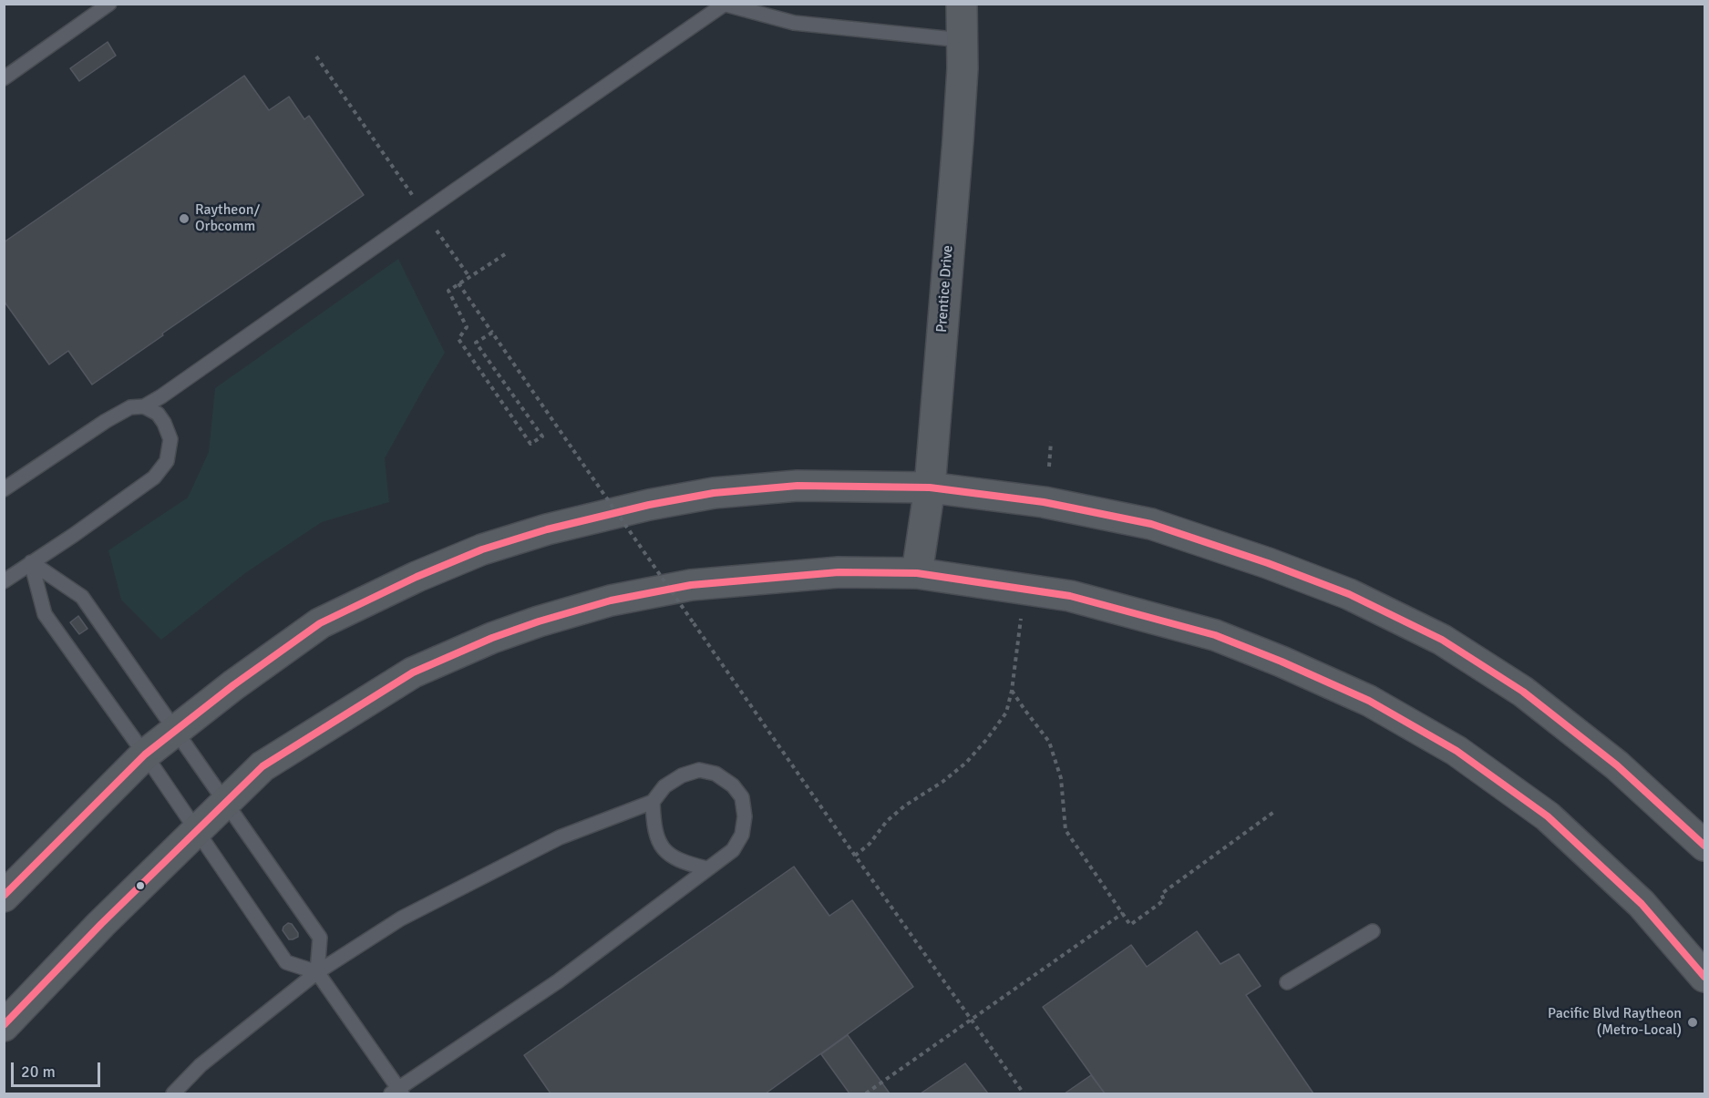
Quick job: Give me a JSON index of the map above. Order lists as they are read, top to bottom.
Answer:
{
  "streets": {
    "main road": ["Prentice Drive"]
  },
  "places": ["Raytheon/ Orbcomm", "Pacific Blvd Raytheon (Metro-Local)"],
  "scale_bar": "20 m"
}
